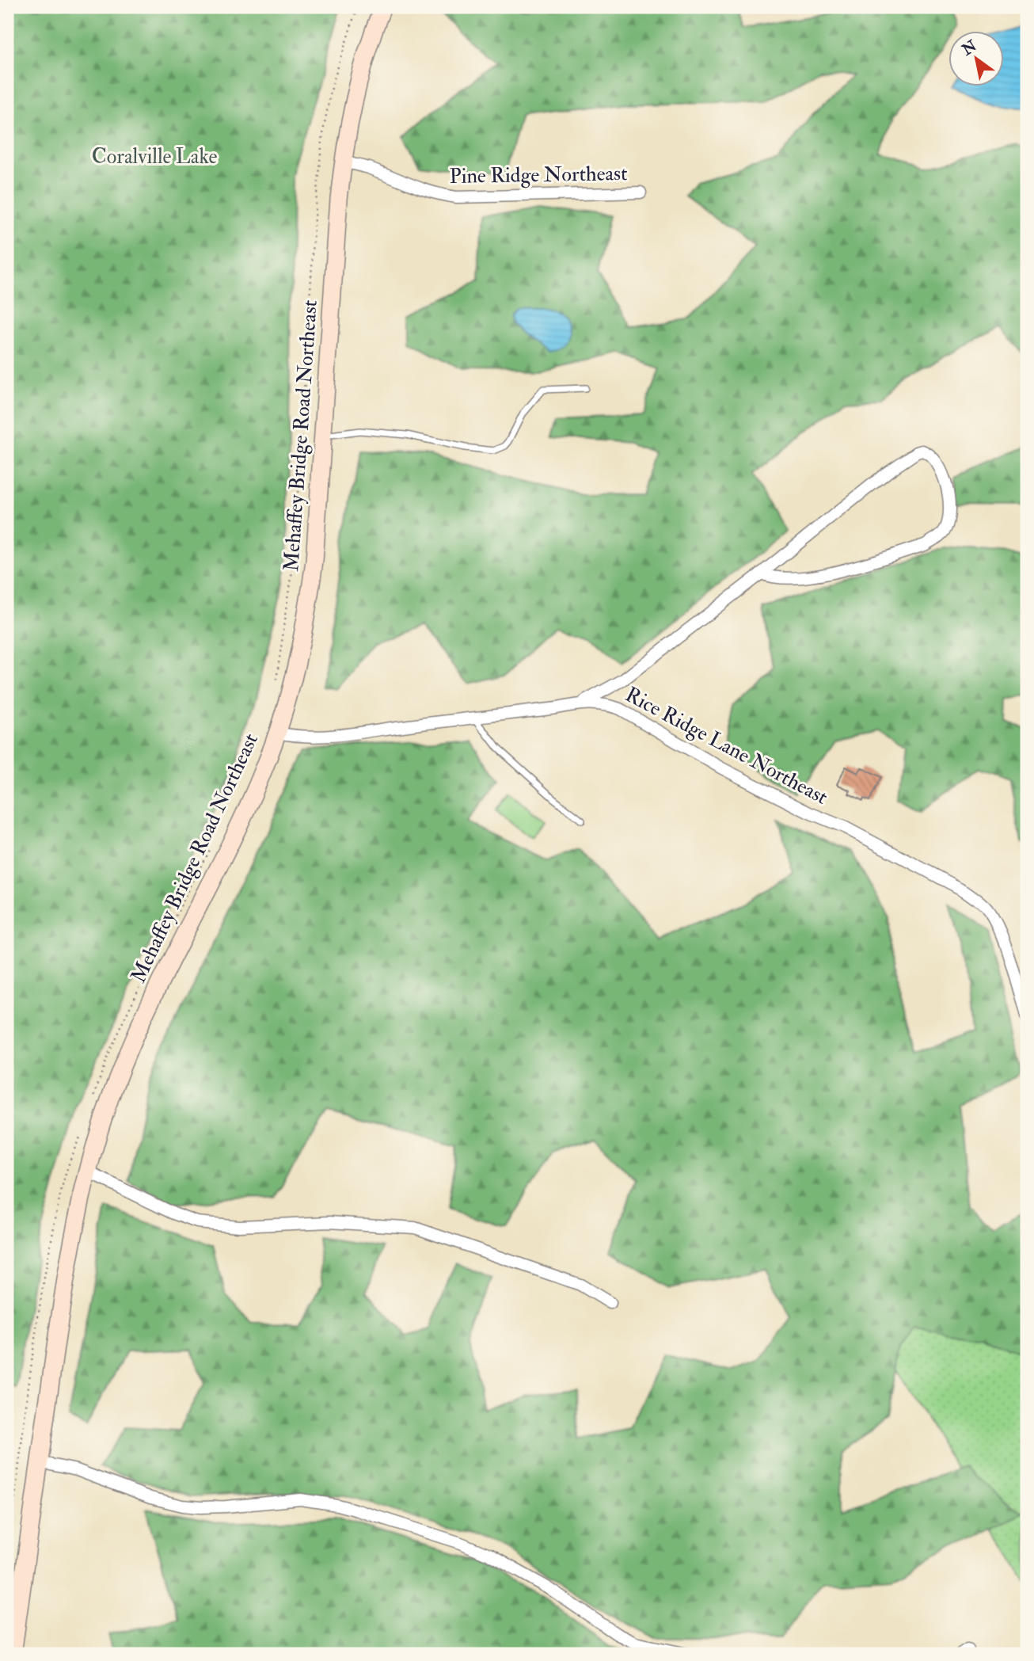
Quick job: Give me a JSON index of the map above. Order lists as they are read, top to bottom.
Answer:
{
  "streets": {
    "main road": ["Mehaffey Bridge Road Northeast"],
    "street": ["Pine Ridge Northeast", "Rice Ridge Lane Northeast"]
  },
  "crossings": [
    ["Pine Ridge Northeast", "Mehaffey Bridge Road Northeast"],
    ["Mehaffey Bridge Road Northeast", "Rice Ridge Lane Northeast"]
  ],
  "parks": ["Coralville Lake"],
  "north": "top left"
}
